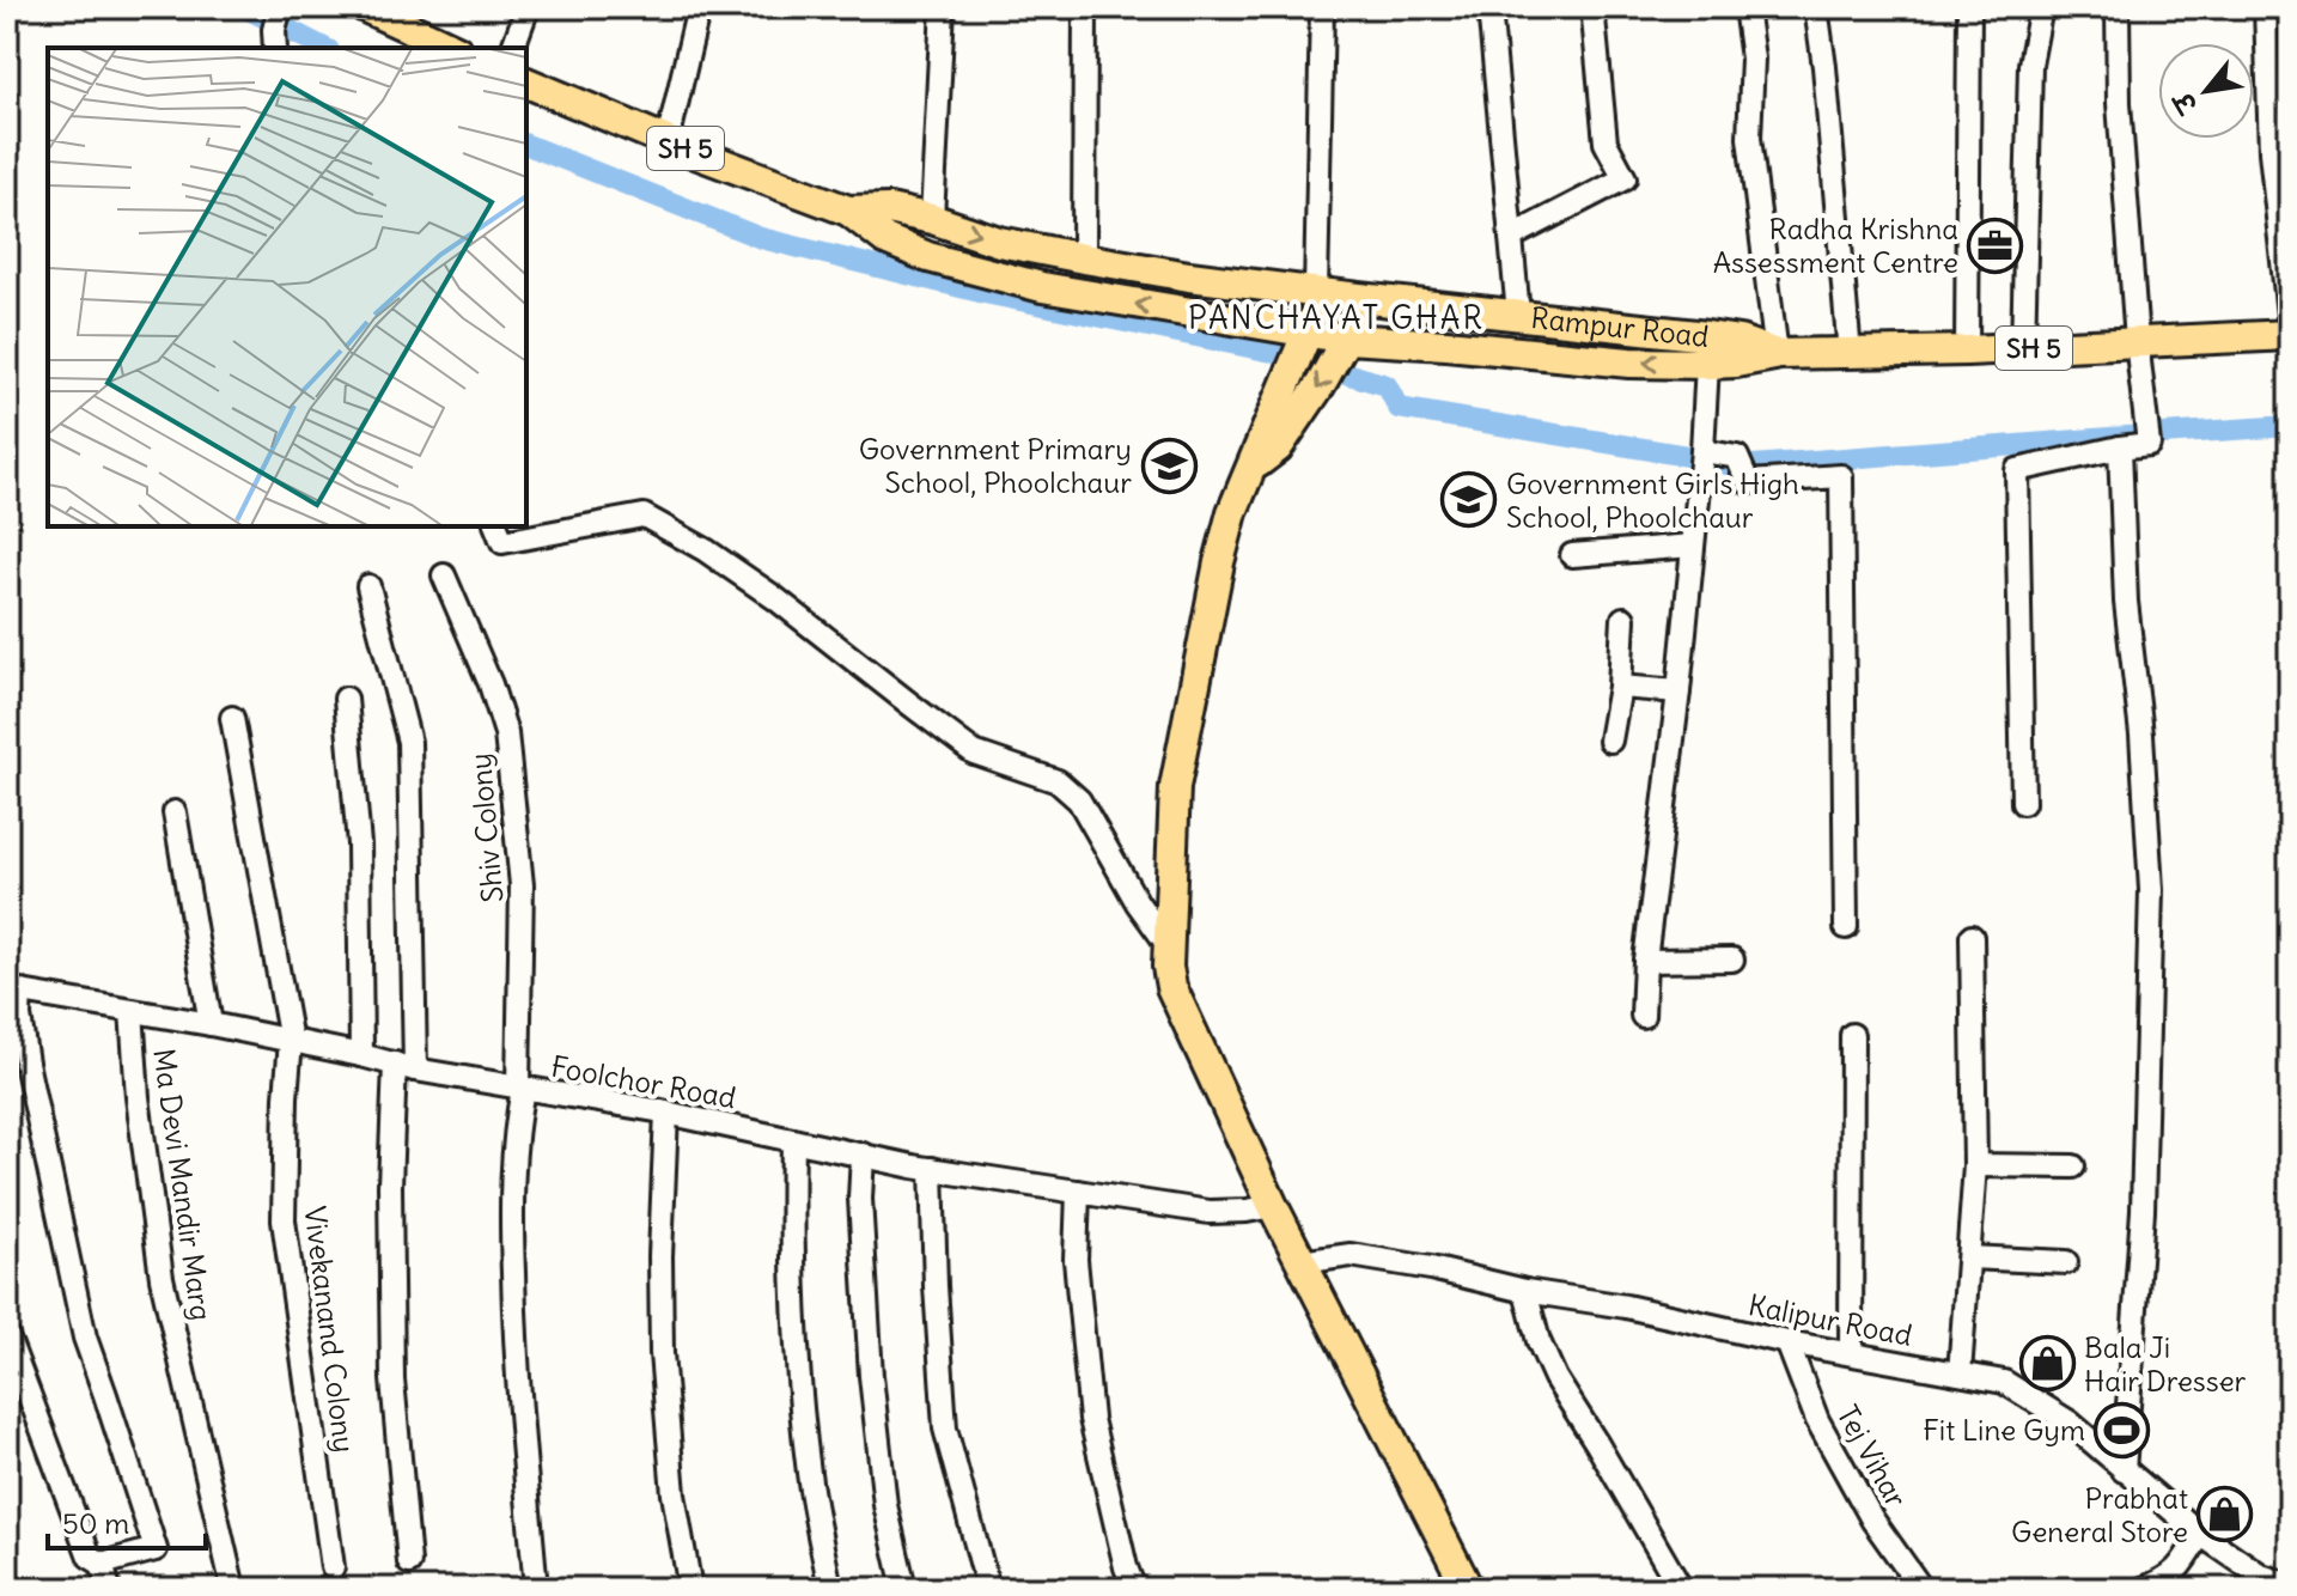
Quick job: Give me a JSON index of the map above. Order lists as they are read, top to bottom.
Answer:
{
  "streets": {
    "main road": ["SH 5", "Rampur Road"],
    "street": [
      "Shiv Colony",
      "Foolchor Road",
      "Ma Devi Mandir Marg",
      "Kalipur Road",
      "Vivekanand Colony",
      "Tej Vihar"
    ]
  },
  "crossings": [
    ["Shiv Colony", "Foolchor Road"],
    ["Foolchor Road", "Ma Devi Mandir Marg"],
    ["Foolchor Road", "Vivekanand Colony"],
    ["Kalipur Road", "Tej Vihar"]
  ],
  "districts": ["PANCHAYAT GHAR"],
  "places": {
    "office": ["Radha Krishna Assessment Centre"],
    "school or university": ["Government Primary School, Phoolchaur", "Government Girls High School, Phoolchaur"],
    "shop": ["Bala Ji Hair Dresser", "Prabhat General Store"],
    "sports": ["Fit Line Gym"]
  },
  "scale_bar": "50 m",
  "north": "bottom left"
}
